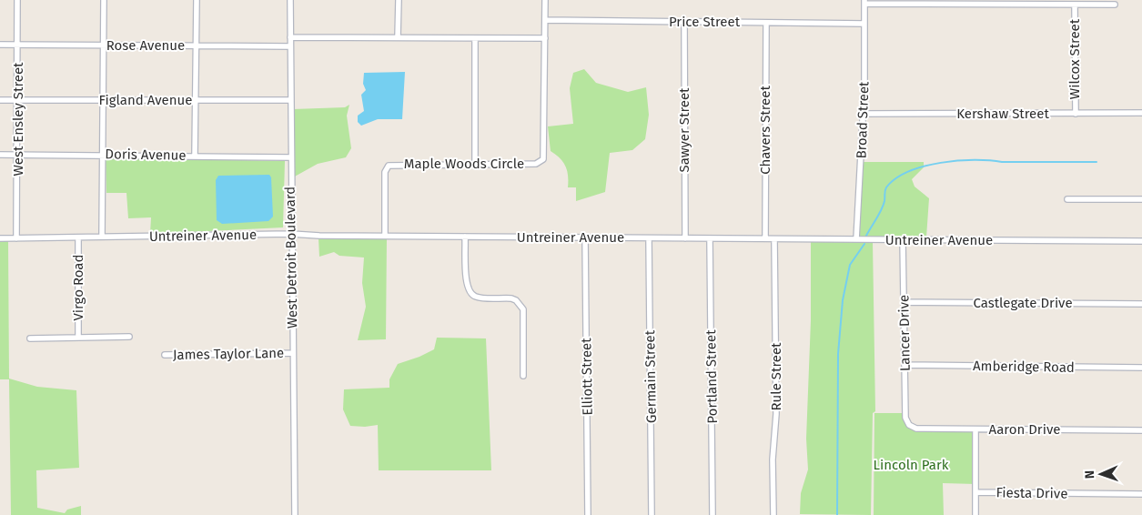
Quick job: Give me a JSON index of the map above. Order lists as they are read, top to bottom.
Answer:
{
  "streets": {
    "street": [
      "Price Street",
      "Rose Avenue",
      "Wilcox Street",
      "Figland Avenue",
      "Kershaw Street",
      "West Ensley Street",
      "Broad Street",
      "Sawyer Street",
      "Chavers Street",
      "Doris Avenue",
      "Maple Woods Circle",
      "Untreiner Avenue",
      "West Detroit Boulevard",
      "Virgo Road",
      "Castlegate Drive",
      "Lancer Drive",
      "James Taylor Lane",
      "Amberidge Road",
      "Elliott Street",
      "Germain Street",
      "Portland Street",
      "Rule Street",
      "Aaron Drive",
      "Fiesta Drive"
    ]
  },
  "crossings": [
    ["Price Street", "Broad Street"],
    ["Price Street", "Sawyer Street"],
    ["Price Street", "Chavers Street"],
    ["Price Street", "Maple Woods Circle"],
    ["Rose Avenue", "West Ensley Street"],
    ["Rose Avenue", "West Detroit Boulevard"],
    ["Wilcox Street", "Kershaw Street"],
    ["Figland Avenue", "West Ensley Street"],
    ["Figland Avenue", "West Detroit Boulevard"],
    ["Kershaw Street", "Broad Street"],
    ["West Ensley Street", "Doris Avenue"],
    ["West Ensley Street", "Untreiner Avenue"],
    ["Broad Street", "Untreiner Avenue"],
    ["Sawyer Street", "Untreiner Avenue"],
    ["Chavers Street", "Untreiner Avenue"],
    ["Doris Avenue", "West Detroit Boulevard"],
    ["Maple Woods Circle", "Untreiner Avenue"],
    ["Untreiner Avenue", "West Detroit Boulevard"],
    ["Untreiner Avenue", "Virgo Road"],
    ["Untreiner Avenue", "Lancer Drive"],
    ["Untreiner Avenue", "Elliott Street"],
    ["Untreiner Avenue", "Germain Street"],
    ["Untreiner Avenue", "Portland Street"],
    ["Untreiner Avenue", "Rule Street"],
    ["West Detroit Boulevard", "James Taylor Lane"],
    ["Castlegate Drive", "Lancer Drive"],
    ["Lancer Drive", "Amberidge Road"],
    ["Lancer Drive", "Aaron Drive"]
  ],
  "parks": ["Lincoln Park"],
  "north": "left"
}
